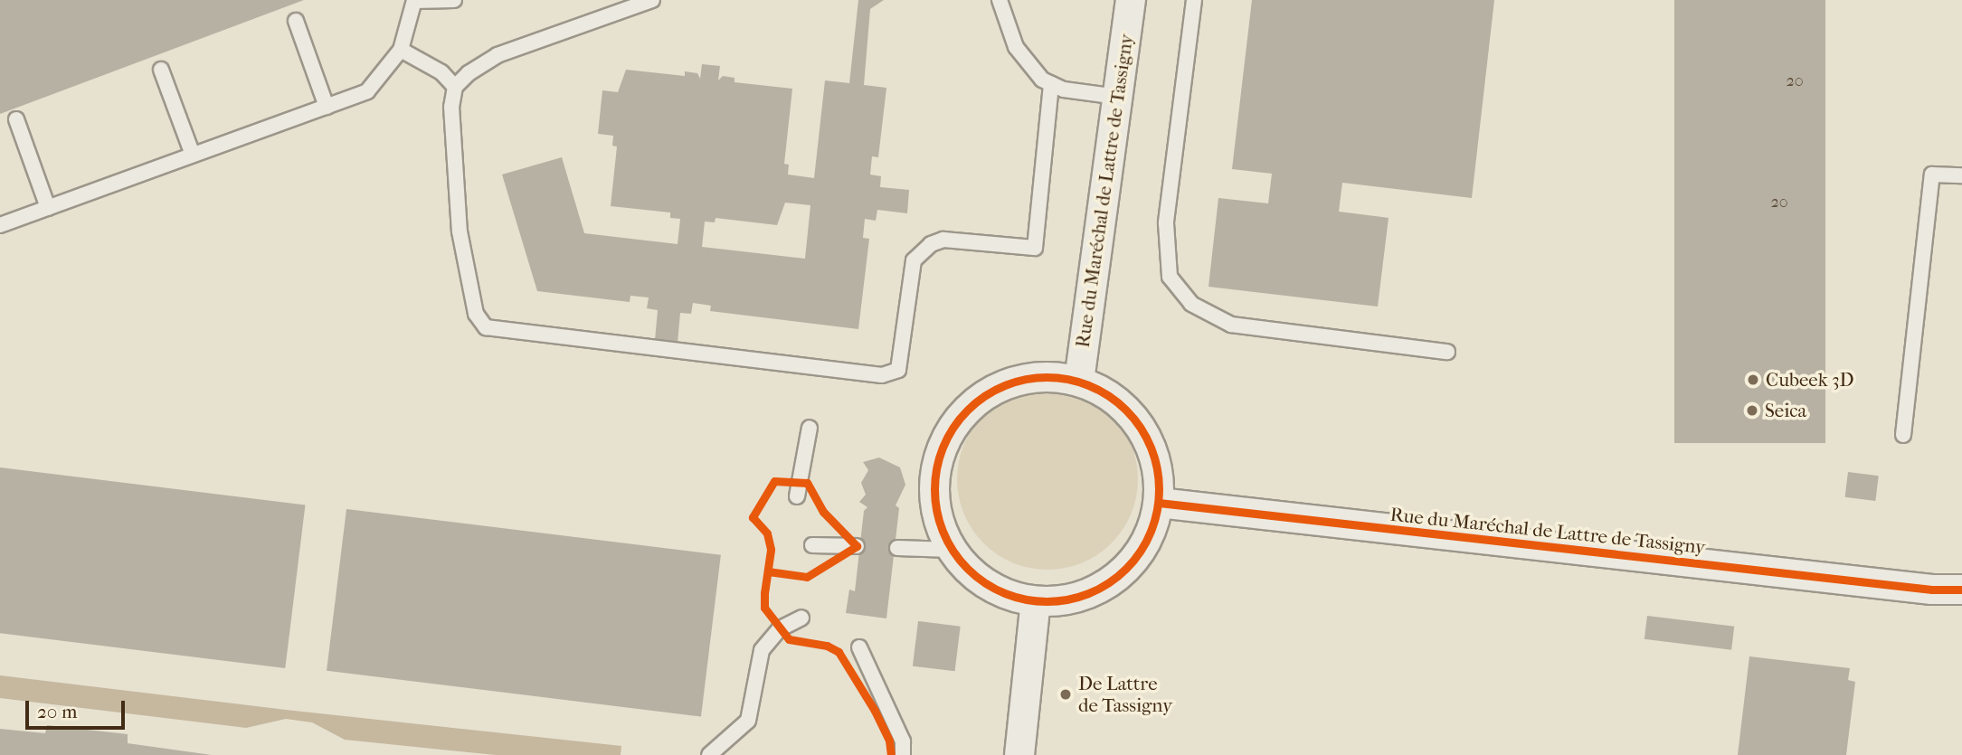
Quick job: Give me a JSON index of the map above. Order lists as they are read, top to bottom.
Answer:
{
  "streets": {
    "street": ["Rue du Maréchal de Lattre de Tassigny"]
  },
  "places": ["Cubeek 3D", "Seica", "De Lattre de Tassigny"],
  "house_numbers": ["20", "20"],
  "scale_bar": "20 m"
}
